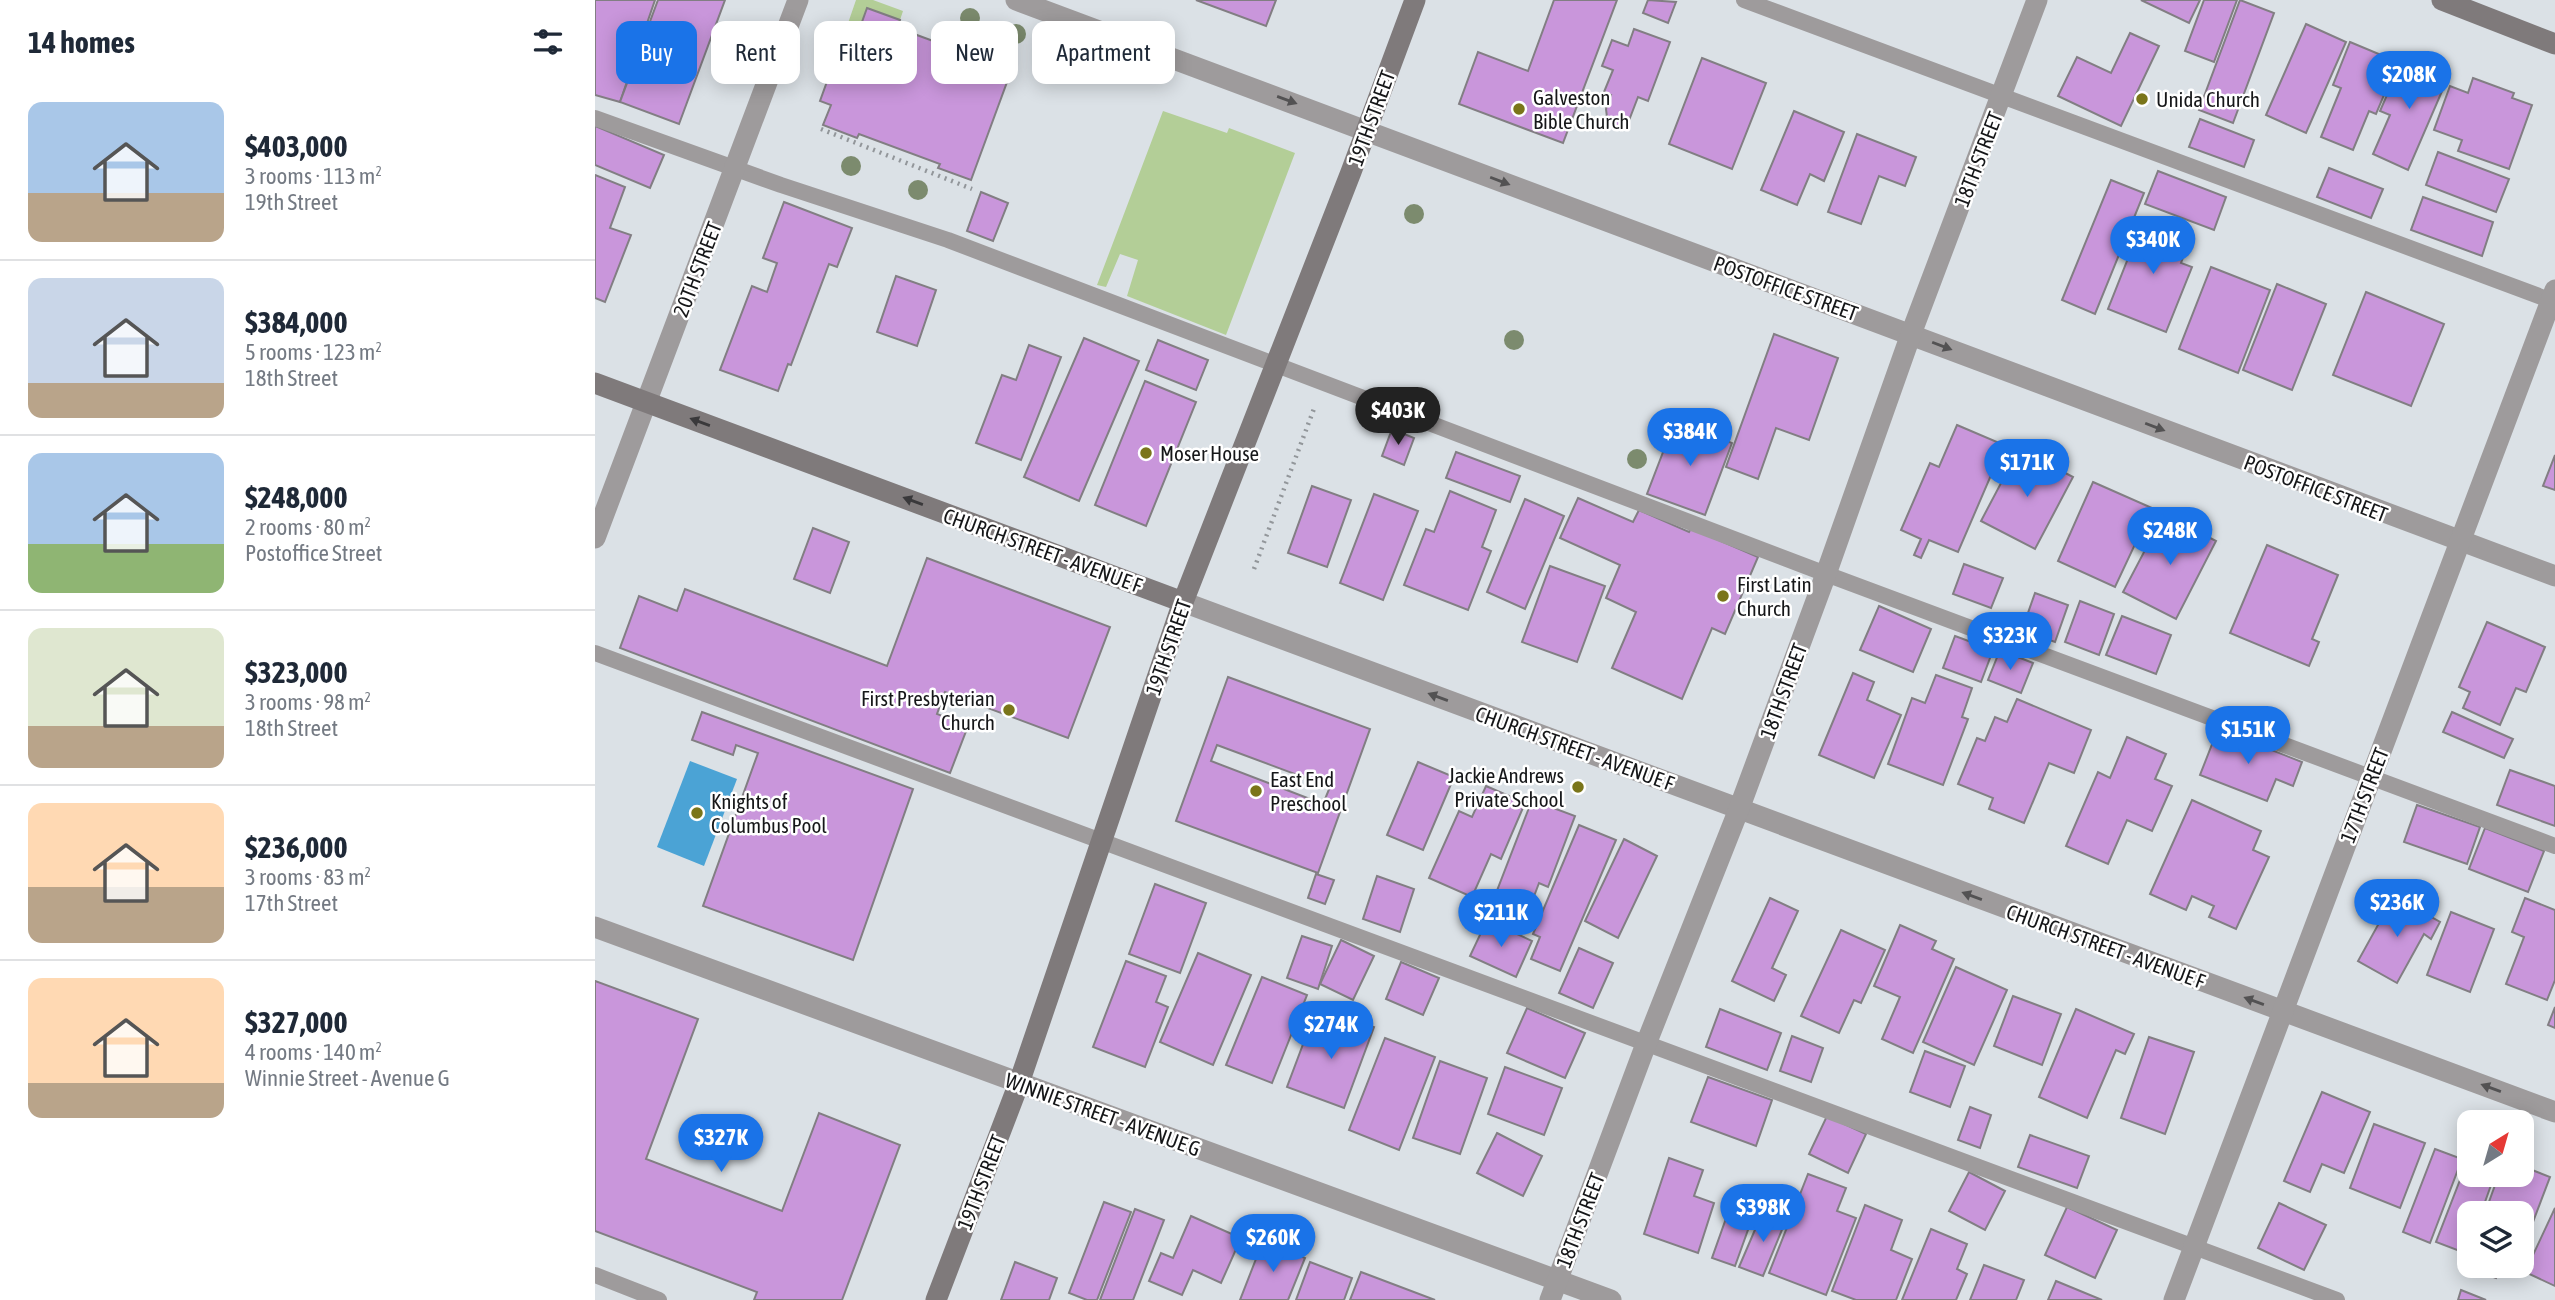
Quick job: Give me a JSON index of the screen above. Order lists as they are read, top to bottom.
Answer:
{
  "streets": {
    "street": [
      "19TH STREET",
      "18TH STREET",
      "20TH STREET",
      "POSTOFFICE STREET",
      "CHURCH STREET - AVENUE F",
      "17TH STREET",
      "WINNIE STREET - AVENUE G"
    ]
  },
  "crossings": [
    ["19TH STREET", "POSTOFFICE STREET"],
    ["19TH STREET", "CHURCH STREET - AVENUE F"],
    ["19TH STREET", "WINNIE STREET - AVENUE G"],
    ["18TH STREET", "POSTOFFICE STREET"],
    ["18TH STREET", "CHURCH STREET - AVENUE F"],
    ["18TH STREET", "WINNIE STREET - AVENUE G"],
    ["20TH STREET", "CHURCH STREET - AVENUE F"],
    ["POSTOFFICE STREET", "17TH STREET"],
    ["CHURCH STREET - AVENUE F", "17TH STREET"]
  ],
  "one_way": ["POSTOFFICE STREET", "CHURCH STREET - AVENUE F"],
  "places": [
    "Unida Church",
    "Galveston Bible Church",
    "Moser House",
    "First Latin Church",
    "First Presbyterian Church",
    "Jackie Andrews Private School",
    "East End Preschool",
    "Knights of Columbus Pool"
  ],
  "north": "top right",
  "page": {
    "heading": "14 homes",
    "chip": [
      "Buy",
      "Rent",
      "Filters",
      "New",
      "Apartment"
    ],
    "price": [
      "$208K",
      "$340K",
      "$403K",
      "$384K",
      "$171K",
      "$248K",
      "$323K",
      "$151K",
      "$236K",
      "$211K",
      "$274K",
      "$327K",
      "$398K",
      "$260K"
    ],
    "list": [
      {
        "name": "$403,000",
        "note": "3 rooms · 113 m² · 19th Street"
      },
      {
        "name": "$384,000",
        "note": "5 rooms · 123 m² · 18th Street"
      },
      {
        "name": "$248,000",
        "note": "2 rooms · 80 m² · Postoffice Street"
      },
      {
        "name": "$323,000",
        "note": "3 rooms · 98 m² · 18th Street"
      },
      {
        "name": "$236,000",
        "note": "3 rooms · 83 m² · 17th Street"
      },
      {
        "name": "$327,000",
        "note": "4 rooms · 140 m² · Winnie Street - Avenue G"
      }
    ]
  }
}
